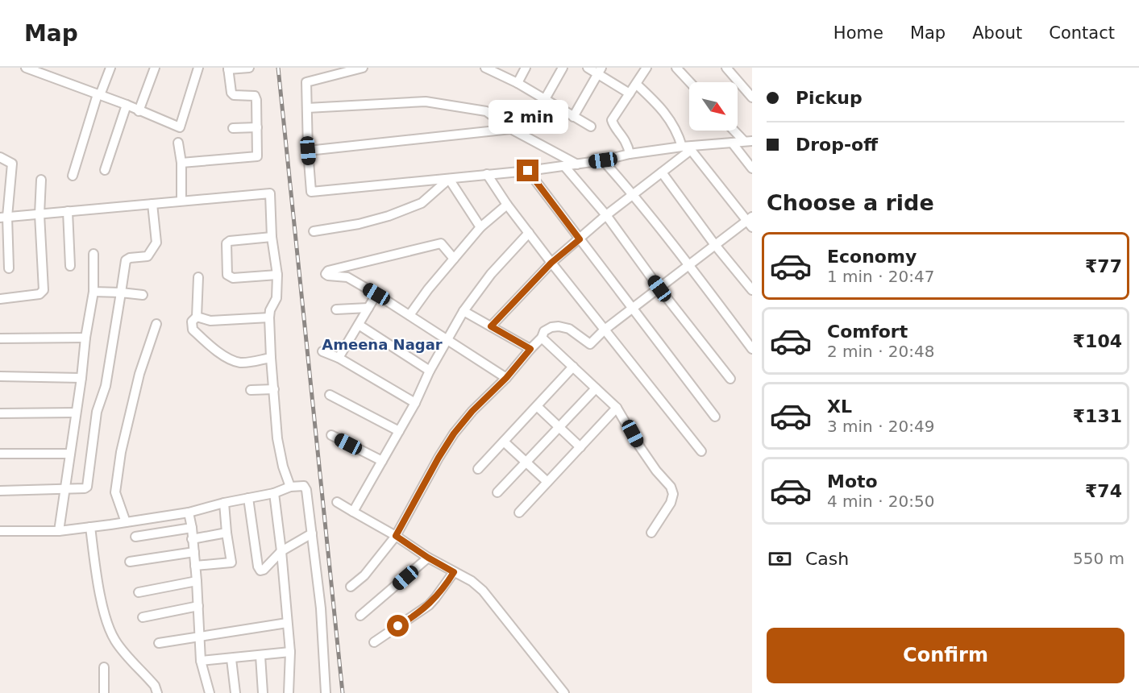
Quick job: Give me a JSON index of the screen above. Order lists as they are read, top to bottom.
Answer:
{
  "districts": ["Ameena Nagar"],
  "north": "bottom right",
  "page": {
    "header": "Map",
    "nav": [
      "Home",
      "Map",
      "About",
      "Contact"
    ],
    "banner": ["Pickup", "Drop-off"],
    "bubble": "2 min",
    "heading": "Choose a ride",
    "list": [
      {
        "name": "Economy",
        "note": "1 min · 20:47",
        "value": "₹77"
      },
      {
        "name": "Comfort",
        "note": "2 min · 20:48",
        "value": "₹104"
      },
      {
        "name": "XL",
        "note": "3 min · 20:49",
        "value": "₹131"
      },
      {
        "name": "Moto",
        "note": "4 min · 20:50",
        "value": "₹74"
      }
    ],
    "pay": ["Cash", "550 m"],
    "buttons": "Confirm"
  }
}
